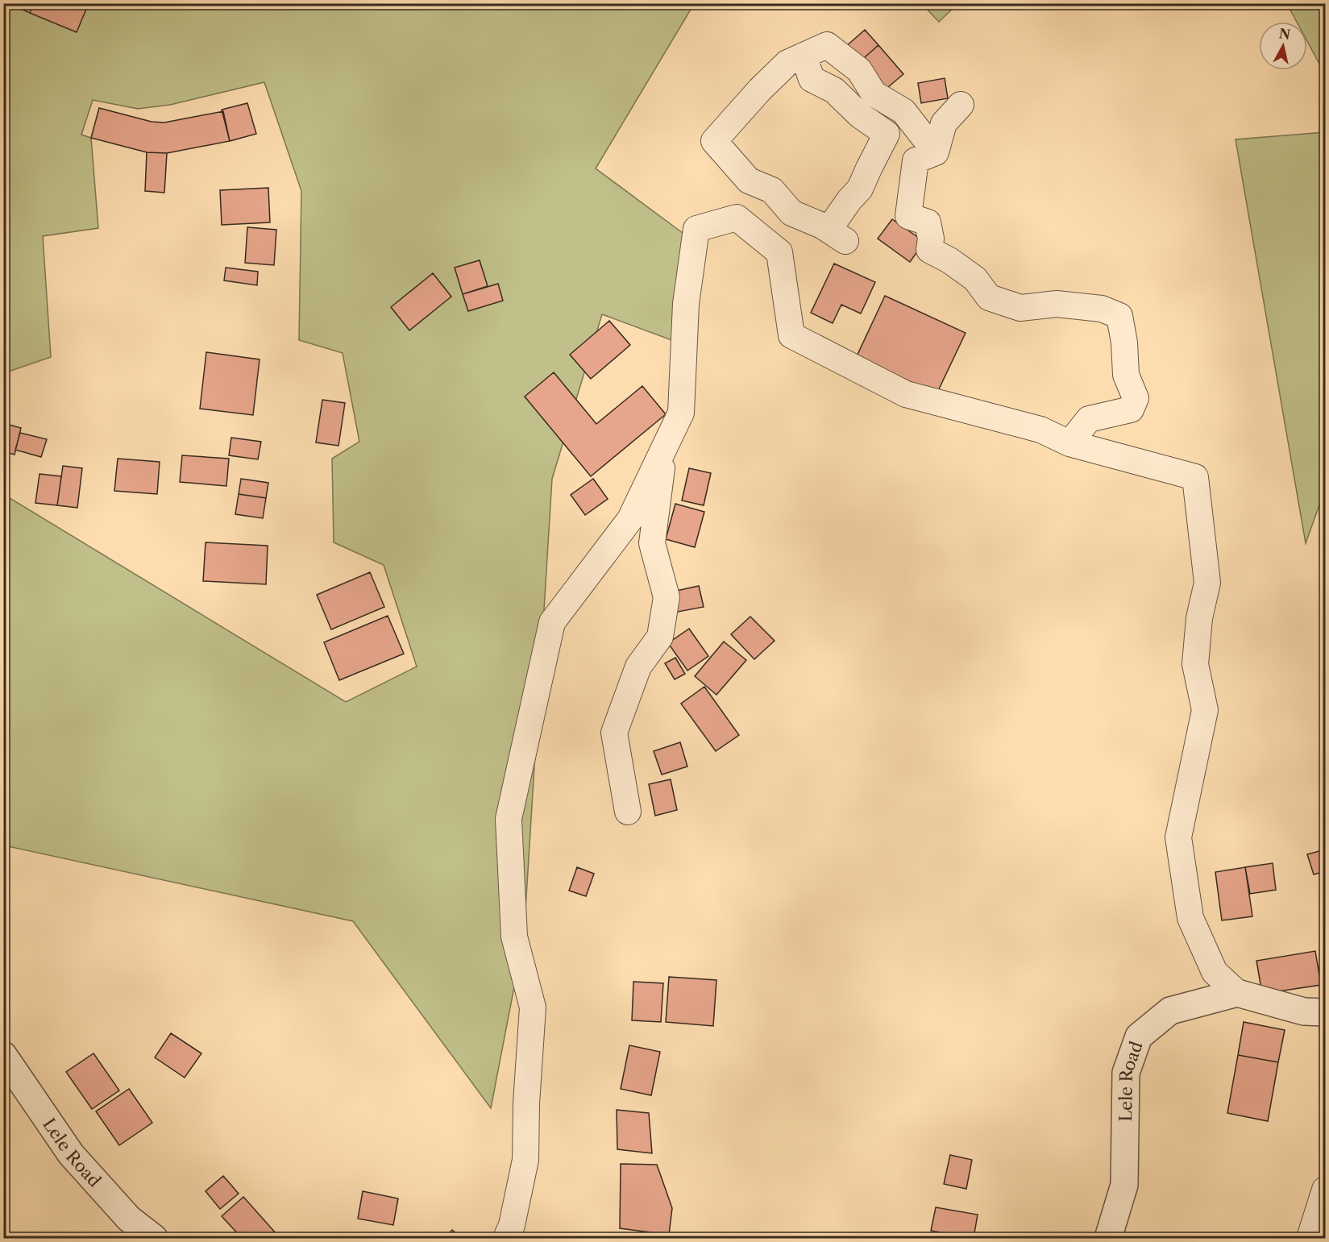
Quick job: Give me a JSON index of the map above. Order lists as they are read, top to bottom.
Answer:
{
  "streets": {
    "street": ["Lele Road"]
  },
  "north": "top"
}
